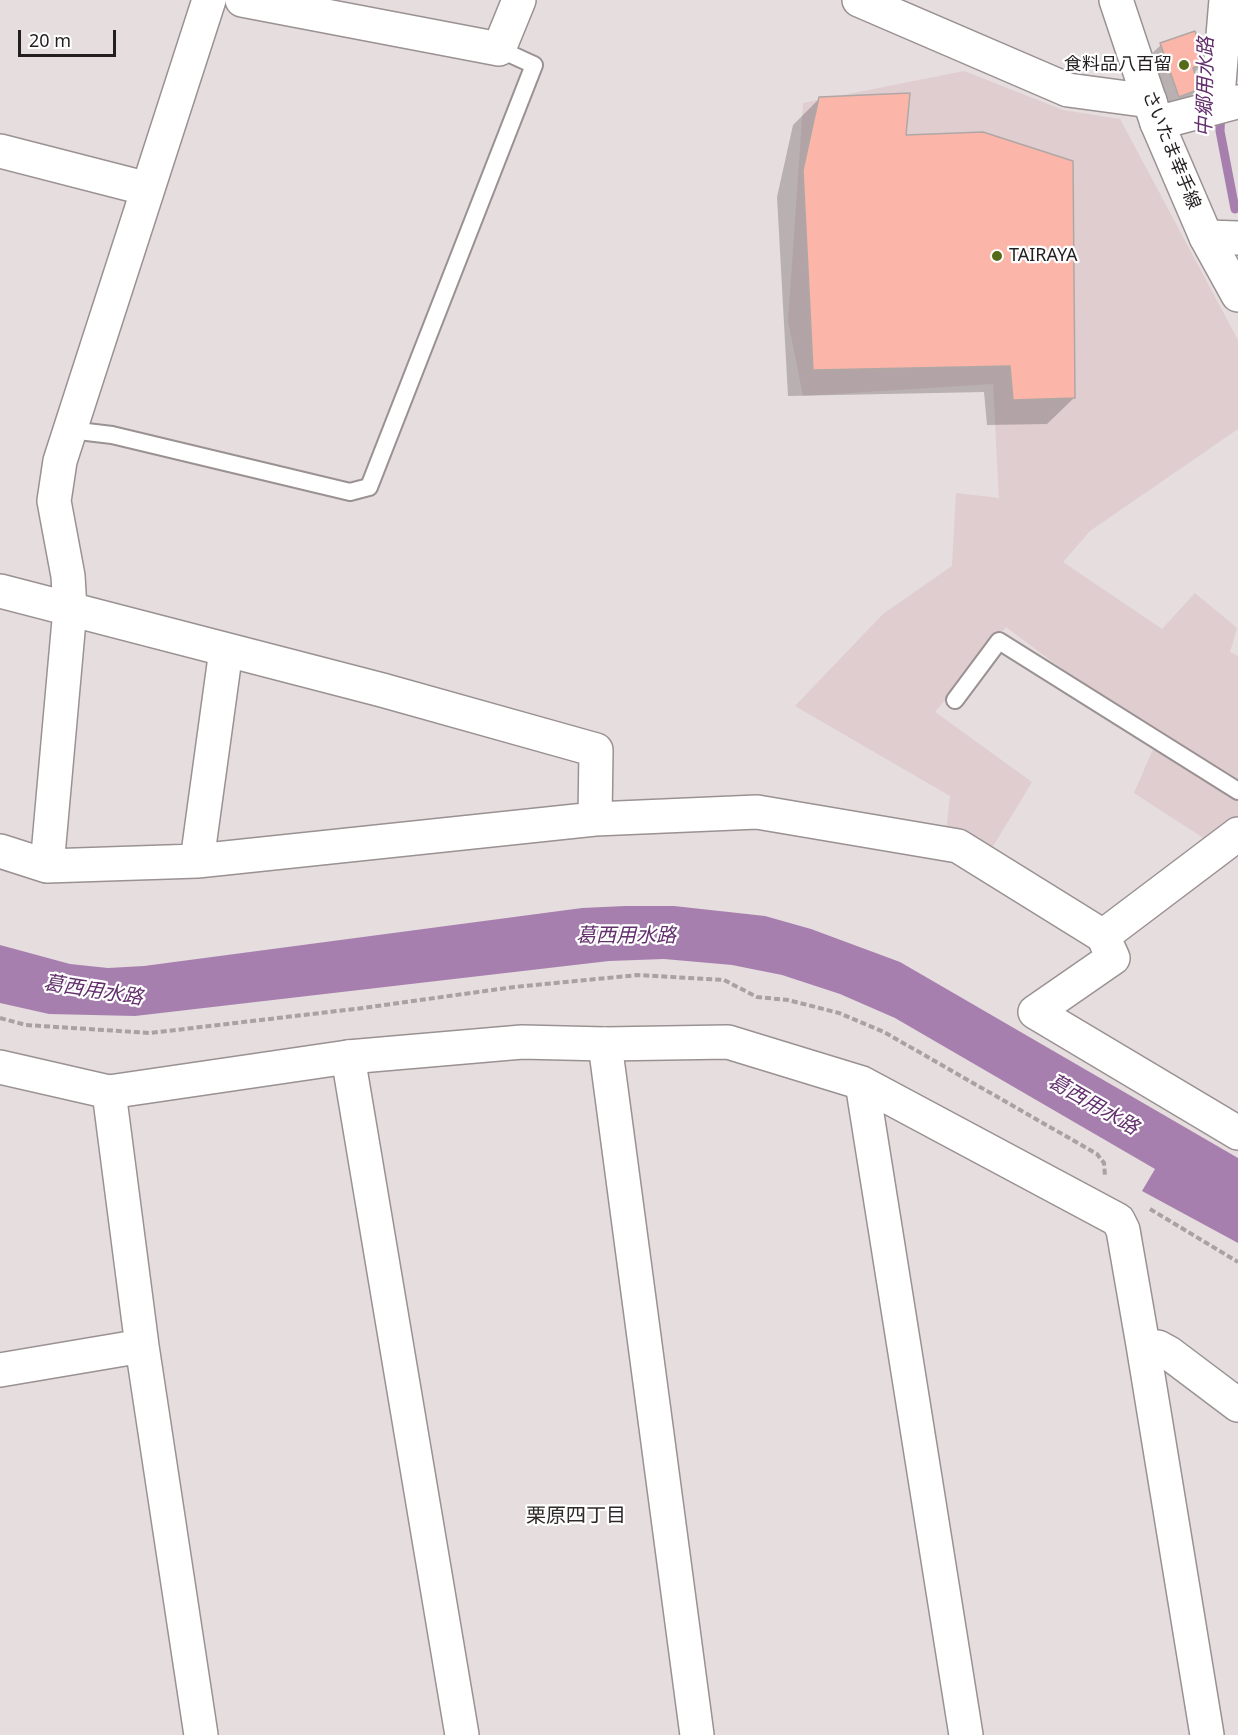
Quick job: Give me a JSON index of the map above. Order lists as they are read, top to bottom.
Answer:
{
  "streets": {
    "street": ["さいたま幸手線"]
  },
  "districts": ["栗原四丁目"],
  "water": ["中郷用水路", "葛西用水路"],
  "places": ["食料品八百留", "TAIRAYA"],
  "scale_bar": "20 m"
}
